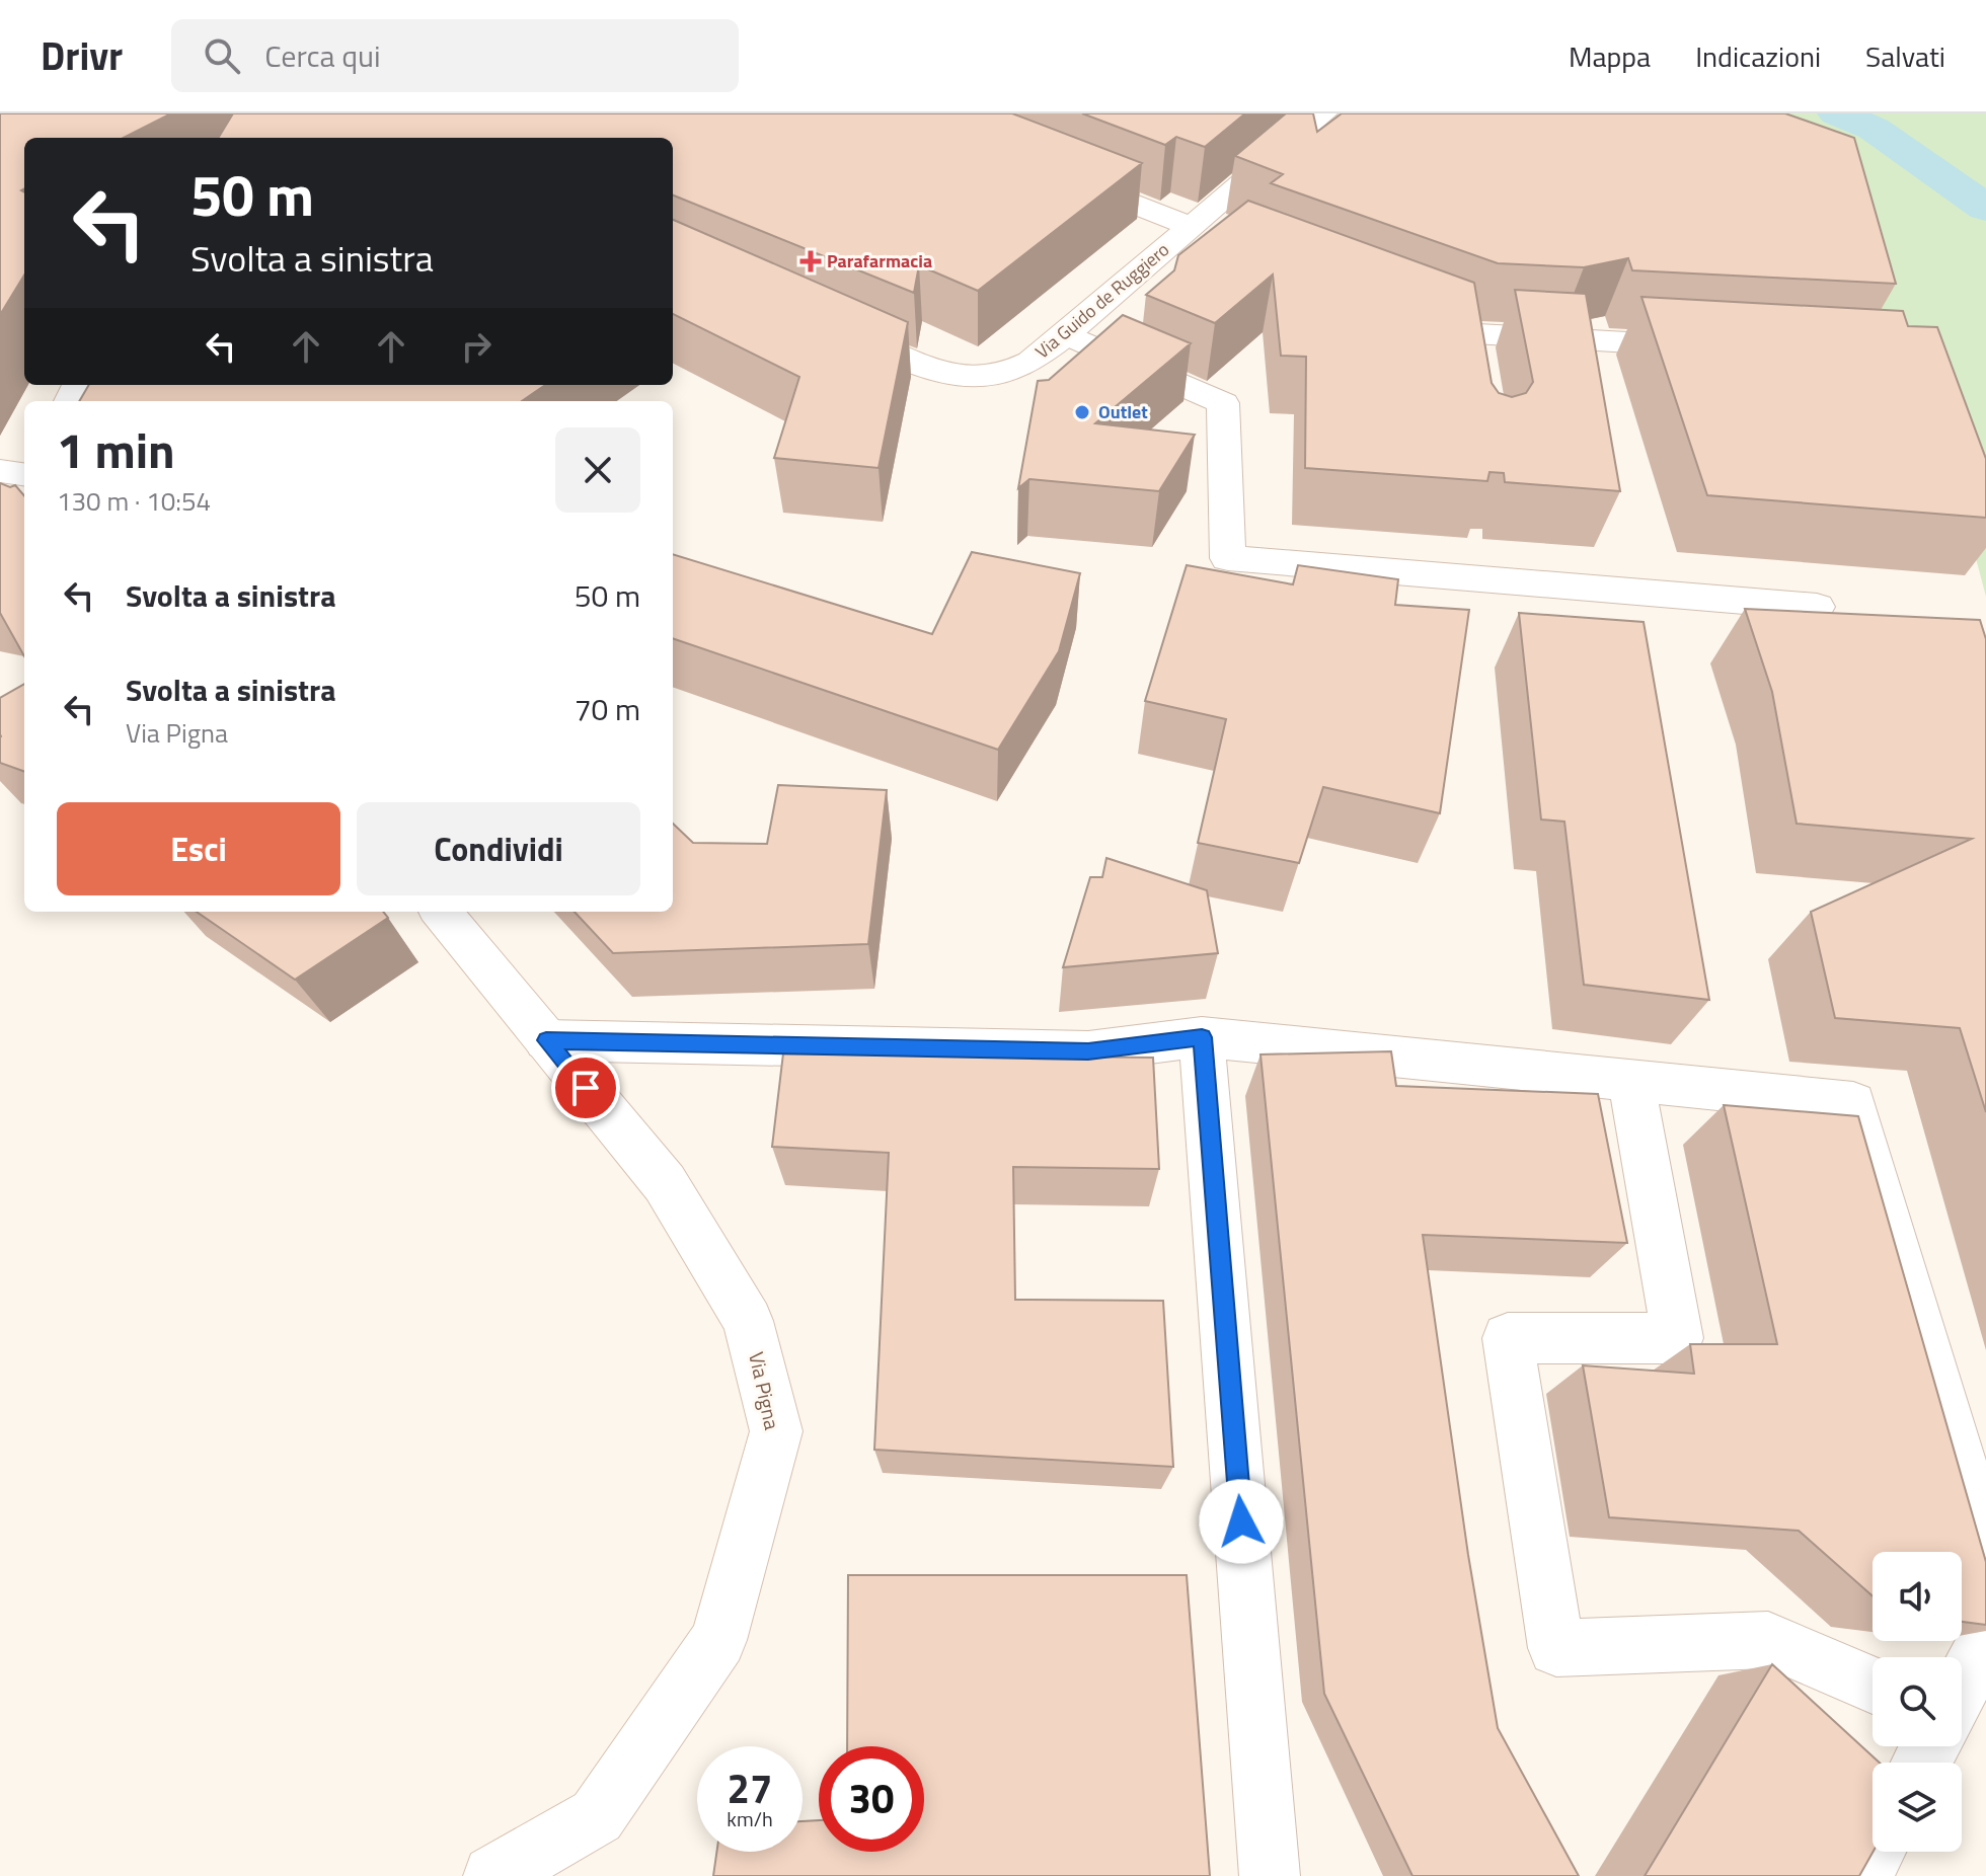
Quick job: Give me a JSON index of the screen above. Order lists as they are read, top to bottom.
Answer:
{
  "streets": {
    "street": ["Via Guido de Ruggiero", "Via Pigna"]
  },
  "places": {
    "health": ["Parafarmacia"],
    "other": ["Outlet"]
  },
  "page": {
    "header": "Drivr",
    "search": "Cerca qui",
    "nav": ["Mappa", "Indicazioni", "Salvati"],
    "turn": ["50 m", "Svolta a sinistra"],
    "heading": ["1 min", "130 m · 10:54"],
    "list": [
      {
        "name": "Svolta a sinistra",
        "value": "50 m"
      },
      {
        "name": "Svolta a sinistra",
        "note": "Via Pigna",
        "value": "70 m"
      }
    ],
    "buttons": ["Esci", "Condividi"],
    "speed": "27 km/h",
    "limit": "30"
  }
}
